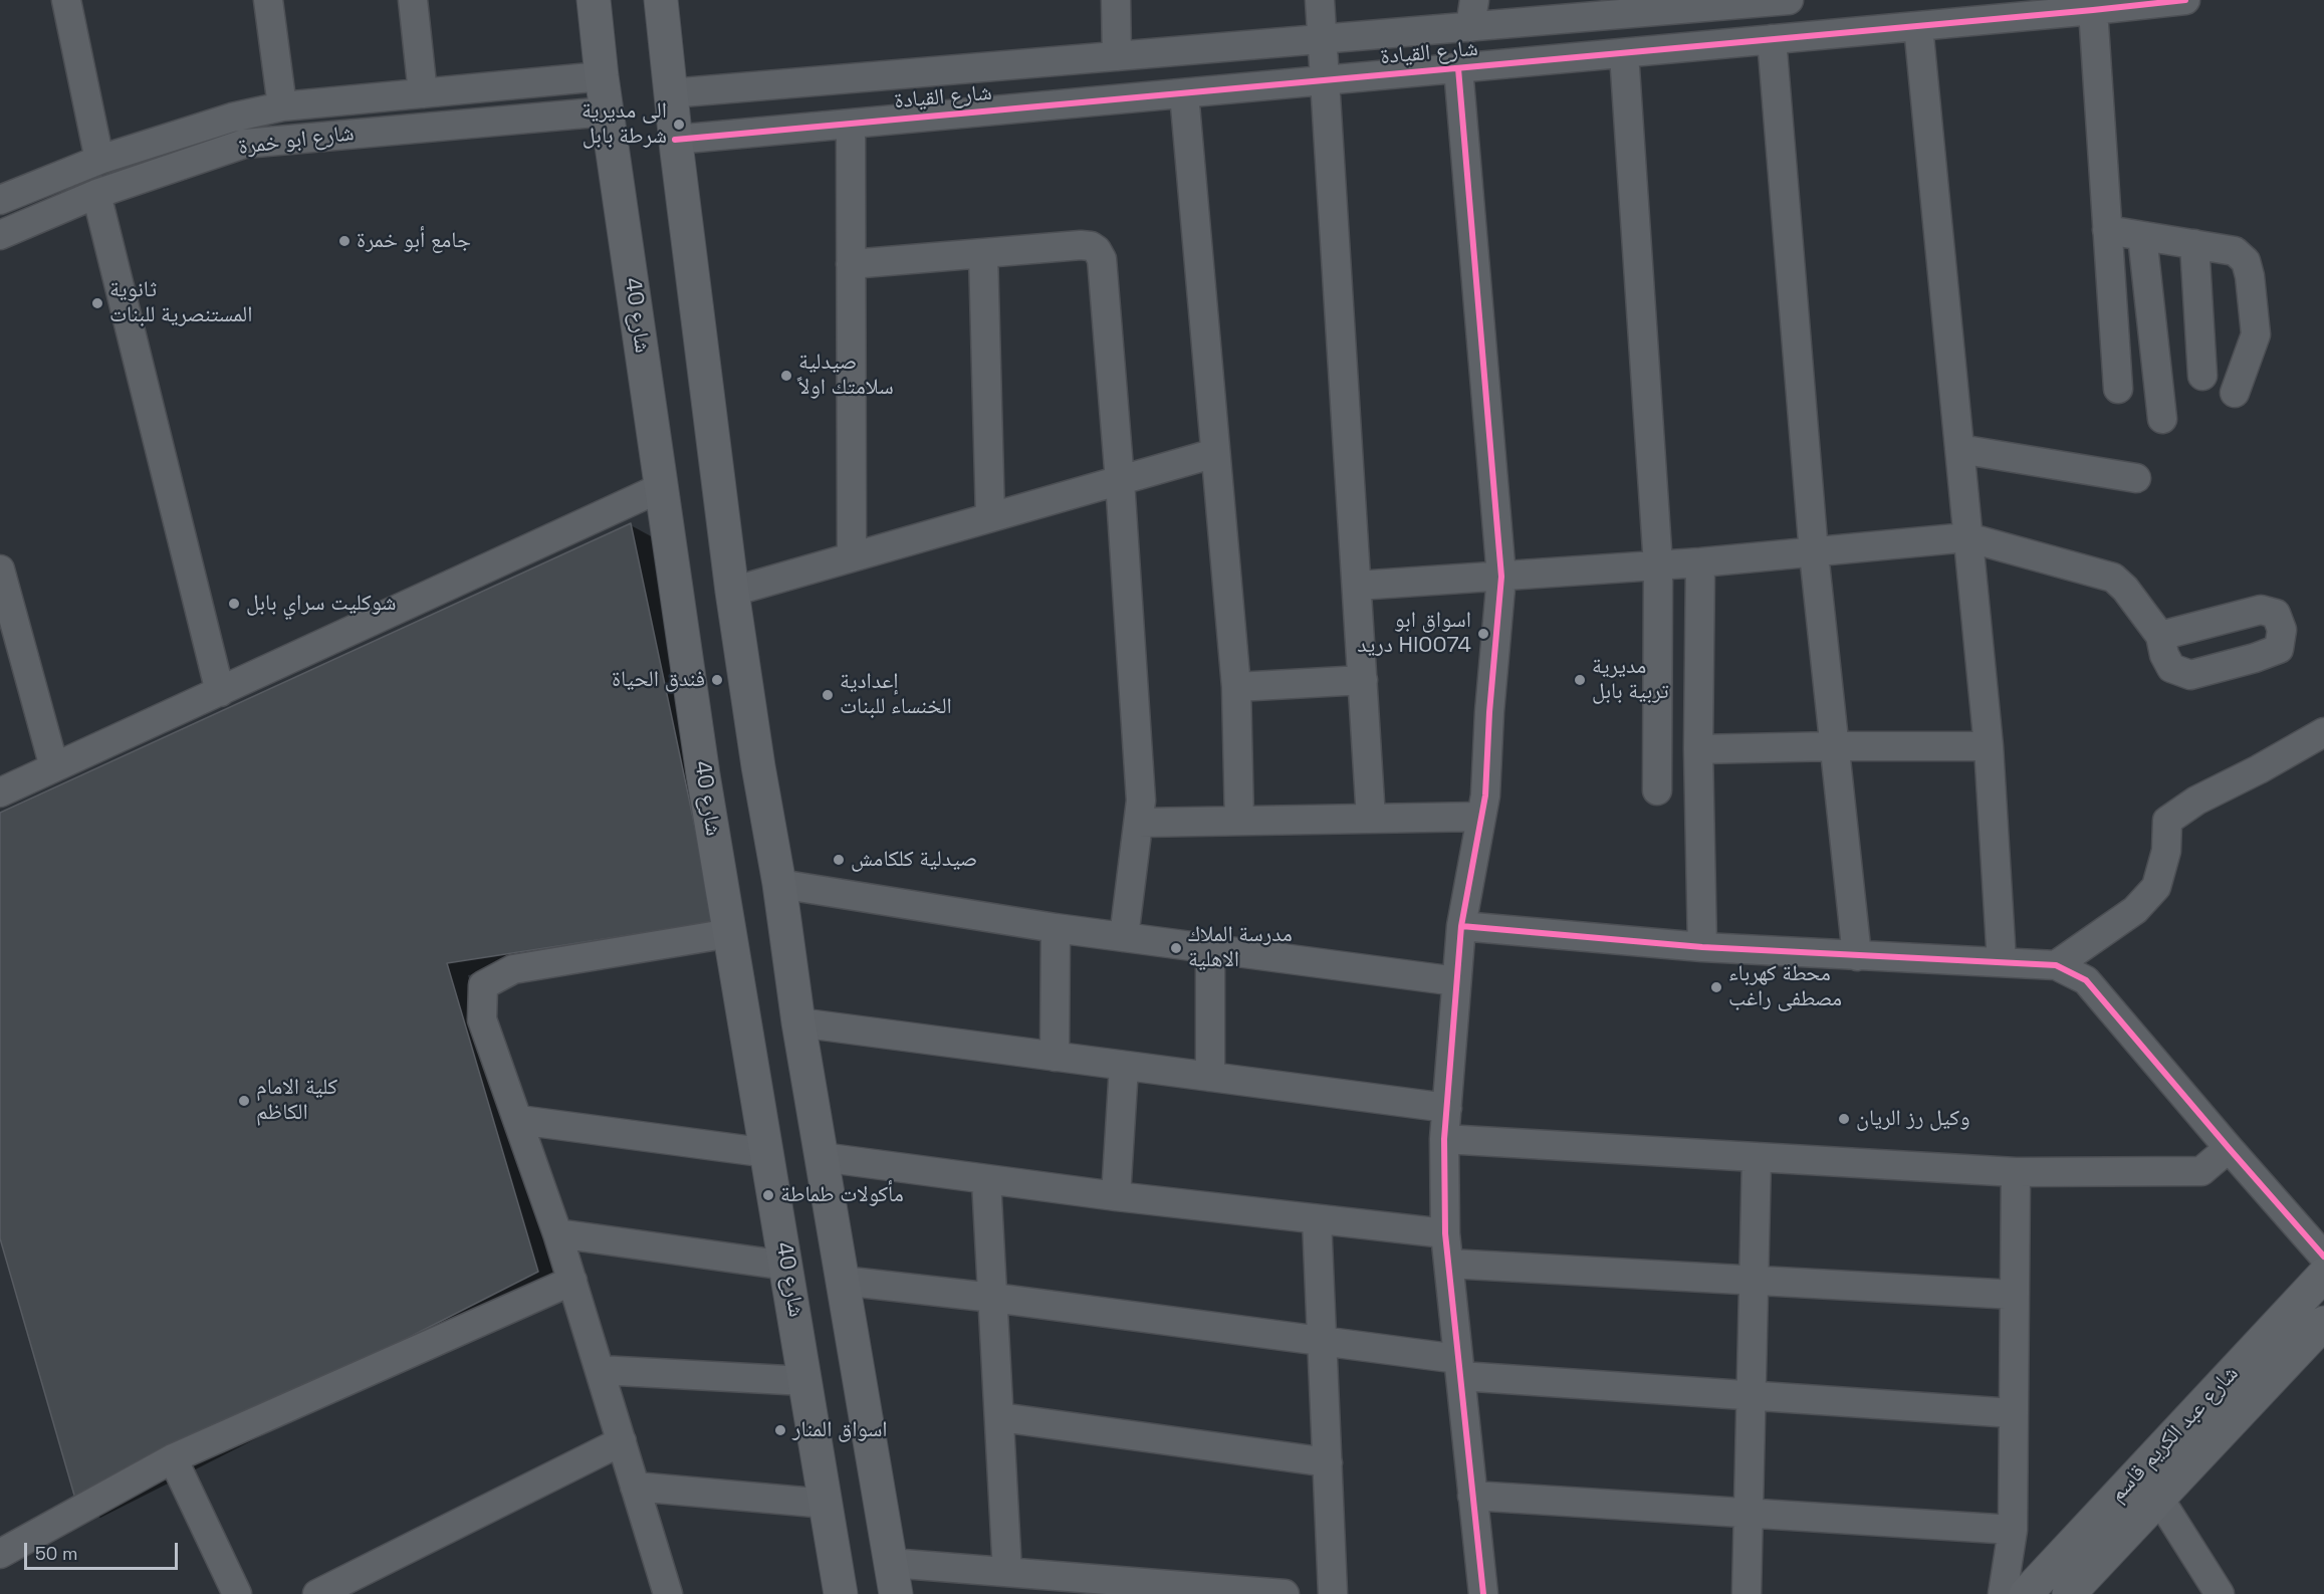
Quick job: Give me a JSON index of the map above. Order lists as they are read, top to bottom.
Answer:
{
  "streets": {
    "main road": ["شارع 40", "شارع عبد الكريم قاسم"],
    "street": ["شارع القيادة", "شارع ابو خمرة"]
  },
  "crossings": [
    ["شارع ابو خمرة", "شارع 40"]
  ],
  "places": [
    "الى مديرية شرطة بابل",
    "جامع أبو خمرة",
    "ثانوية المستنصرية للبنات",
    "صيدلية سلامتك اولاً",
    "شوكليت سراي بابل",
    "اسواق ابو دريد Hl0074",
    "فندق الحياة",
    "مديرية تربية بابل",
    "إعدادية الخنساء للبنات",
    "صيدلية كلكامش",
    "مدرسة الملاك الاهلية",
    "محطة كهرباء مصطفى راغب",
    "كلية الامام الكاظم",
    "وكيل رز الريان",
    "مأكولات طماطة",
    "اسواق المنار"
  ],
  "scale_bar": "50 m"
}
